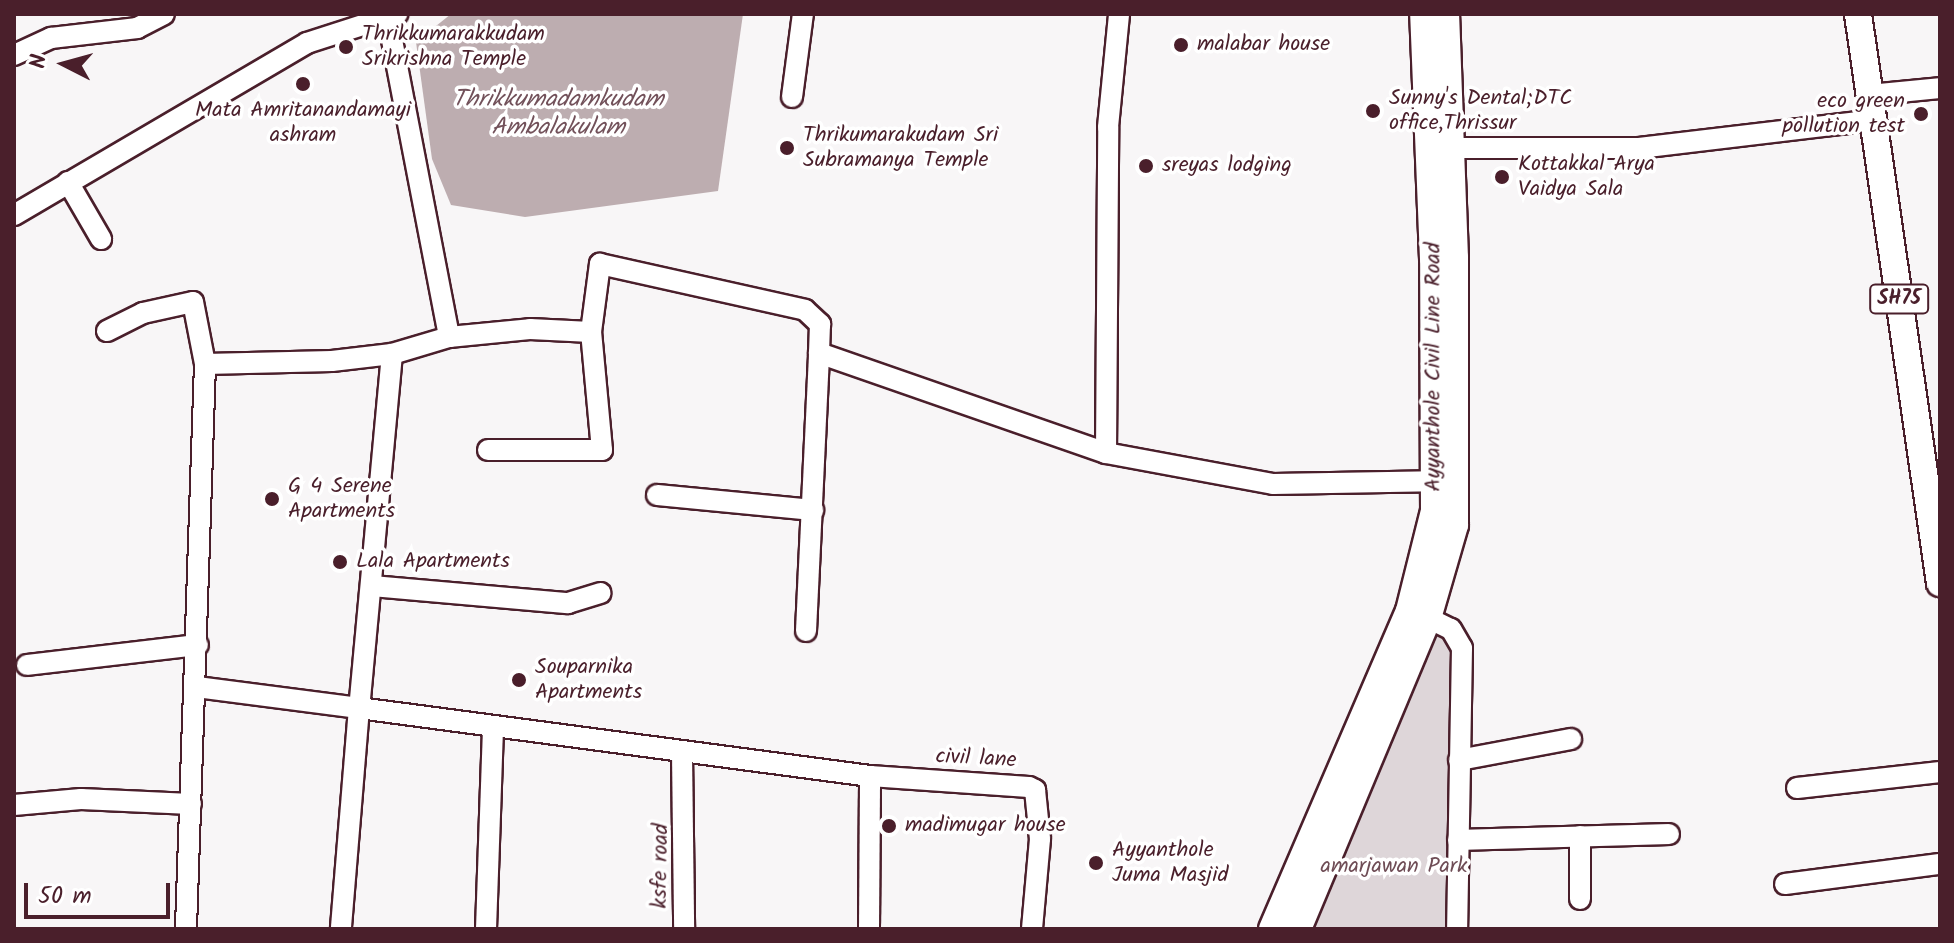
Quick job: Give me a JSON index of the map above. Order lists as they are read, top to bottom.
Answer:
{
  "streets": {
    "main road": ["SH75", "Ayyanthole Civil Line Road"],
    "street": ["civil lane", "ksfe road"]
  },
  "crossings": [
    ["civil lane", "ksfe road"]
  ],
  "water": ["Thrikkumadamkudam Ambalakulam"],
  "parks": ["amarjawan Park"],
  "places": [
    "malabar house",
    "Thrikkumarakkudam Srikrishna Temple",
    "Mata Amritanandamayi ashram",
    "Sunny's Dental;DTC office,Thrissur",
    "eco green pollution test",
    "Thrikumarakudam Sri Subramanya Temple",
    "sreyas lodging",
    "Kottakkal Arya Vaidya Sala",
    "G 4 Serene Apartments",
    "Lala Apartments",
    "Souparnika Apartments",
    "madimugar house",
    "Ayyanthole Juma Masjid"
  ],
  "scale_bar": "50 m",
  "north": "left"
}
